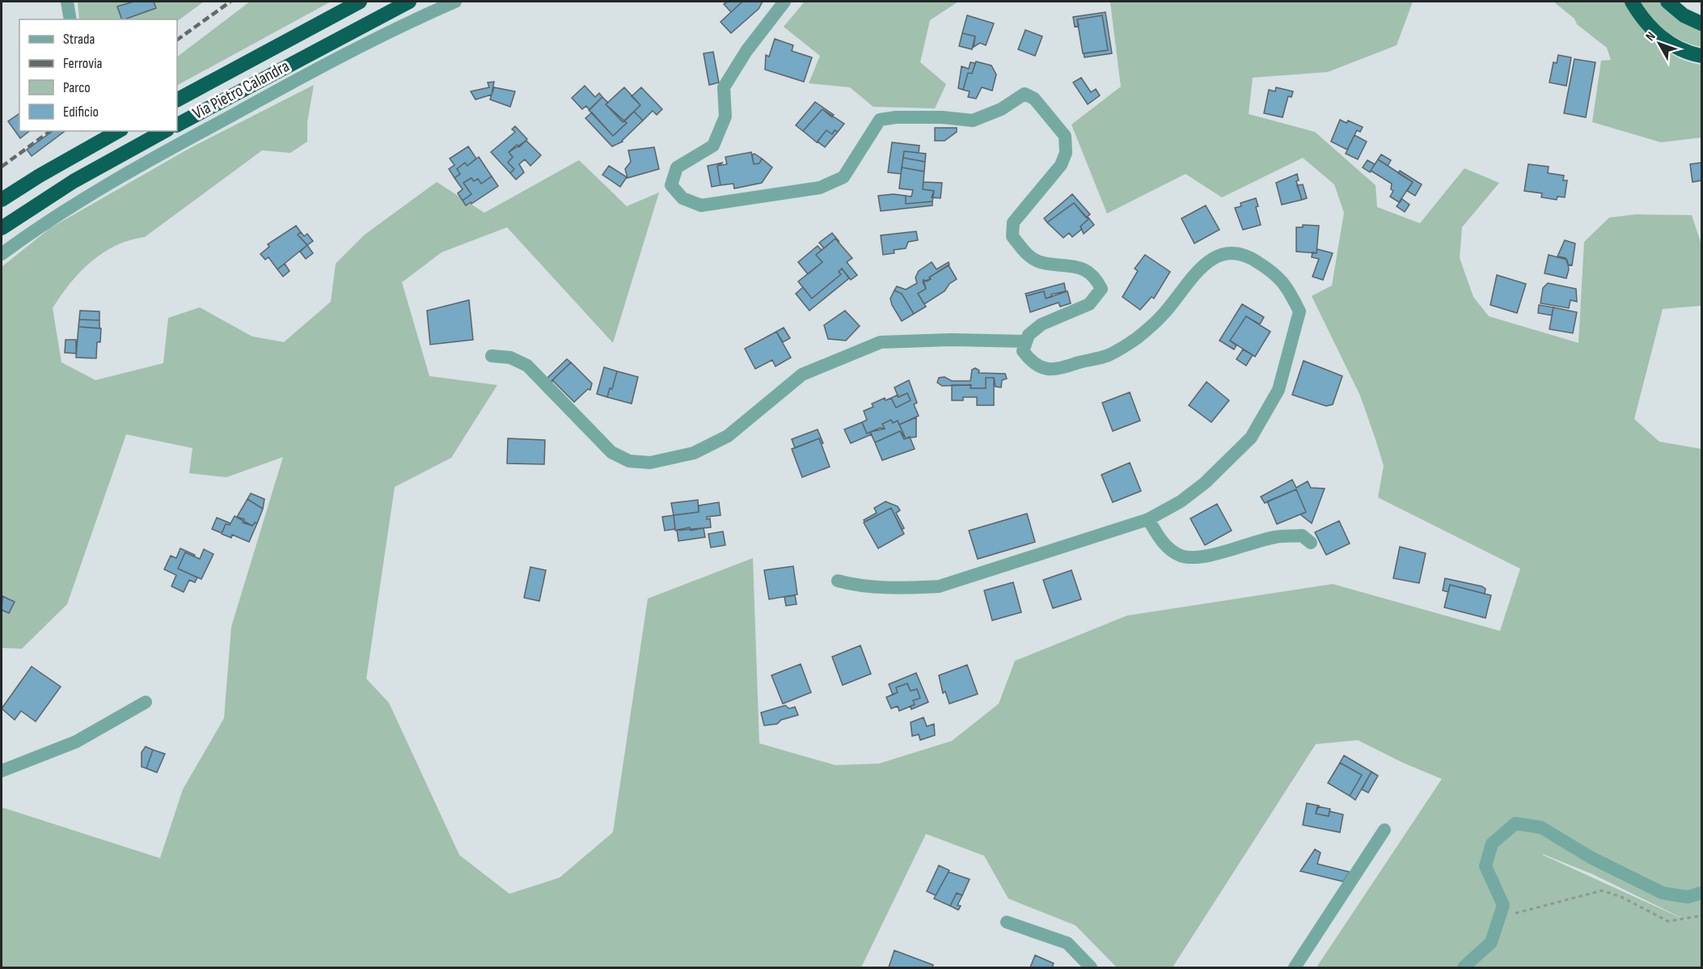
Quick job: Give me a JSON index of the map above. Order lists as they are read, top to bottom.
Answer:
{
  "streets": {
    "street": ["Via Pietro Calandra"]
  },
  "legend": [
    "Strada",
    "Ferrovia",
    "Parco",
    "Edificio"
  ],
  "north": "top left"
}
